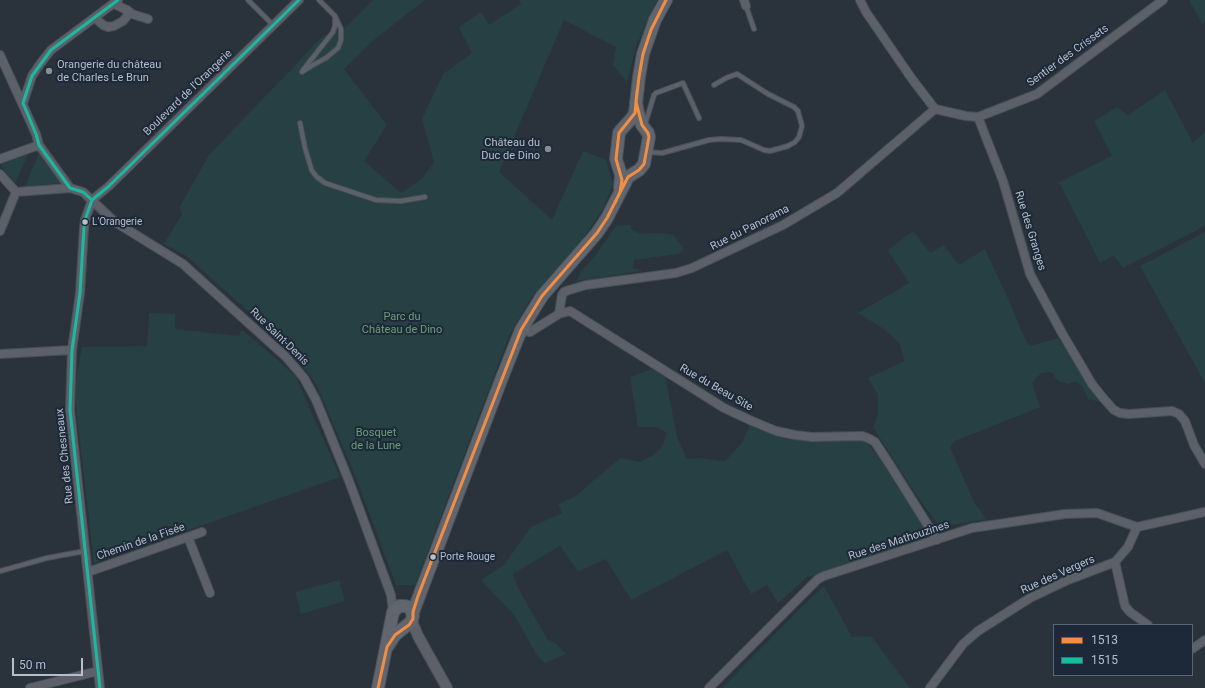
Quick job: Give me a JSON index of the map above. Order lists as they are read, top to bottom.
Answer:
{
  "streets": {
    "street": [
      "Sentier des Crissets",
      "Boulevard de l'Orangerie",
      "Rue du Panorama",
      "Rue des Granges",
      "Rue Saint-Denis",
      "Rue du Beau Site",
      "Rue des Chesneaux",
      "Rue des Mathouzines",
      "Chemin de la Fisée",
      "Rue des Vergers"
    ]
  },
  "crossings": [
    ["Sentier des Crissets", "Rue des Granges"],
    ["Boulevard de l'Orangerie", "Rue Saint-Denis"],
    ["Boulevard de l'Orangerie", "Rue des Chesneaux"],
    ["Rue du Panorama", "Rue du Beau Site"],
    ["Rue Saint-Denis", "Rue des Chesneaux"],
    ["Rue du Beau Site", "Rue des Mathouzines"],
    ["Rue des Chesneaux", "Chemin de la Fisée"],
    ["Rue des Mathouzines", "Rue des Vergers"]
  ],
  "parks": ["Parc du Château de Dino", "Bosquet de la Lune"],
  "places": [
    "Orangerie du château de Charles Le Brun",
    "Château du Duc de Dino",
    "L'Orangerie",
    "Porte Rouge"
  ],
  "lines": ["transit line 1513", "transit line 1515"],
  "legend": ["1513", "1515"],
  "scale_bar": "50 m"
}
